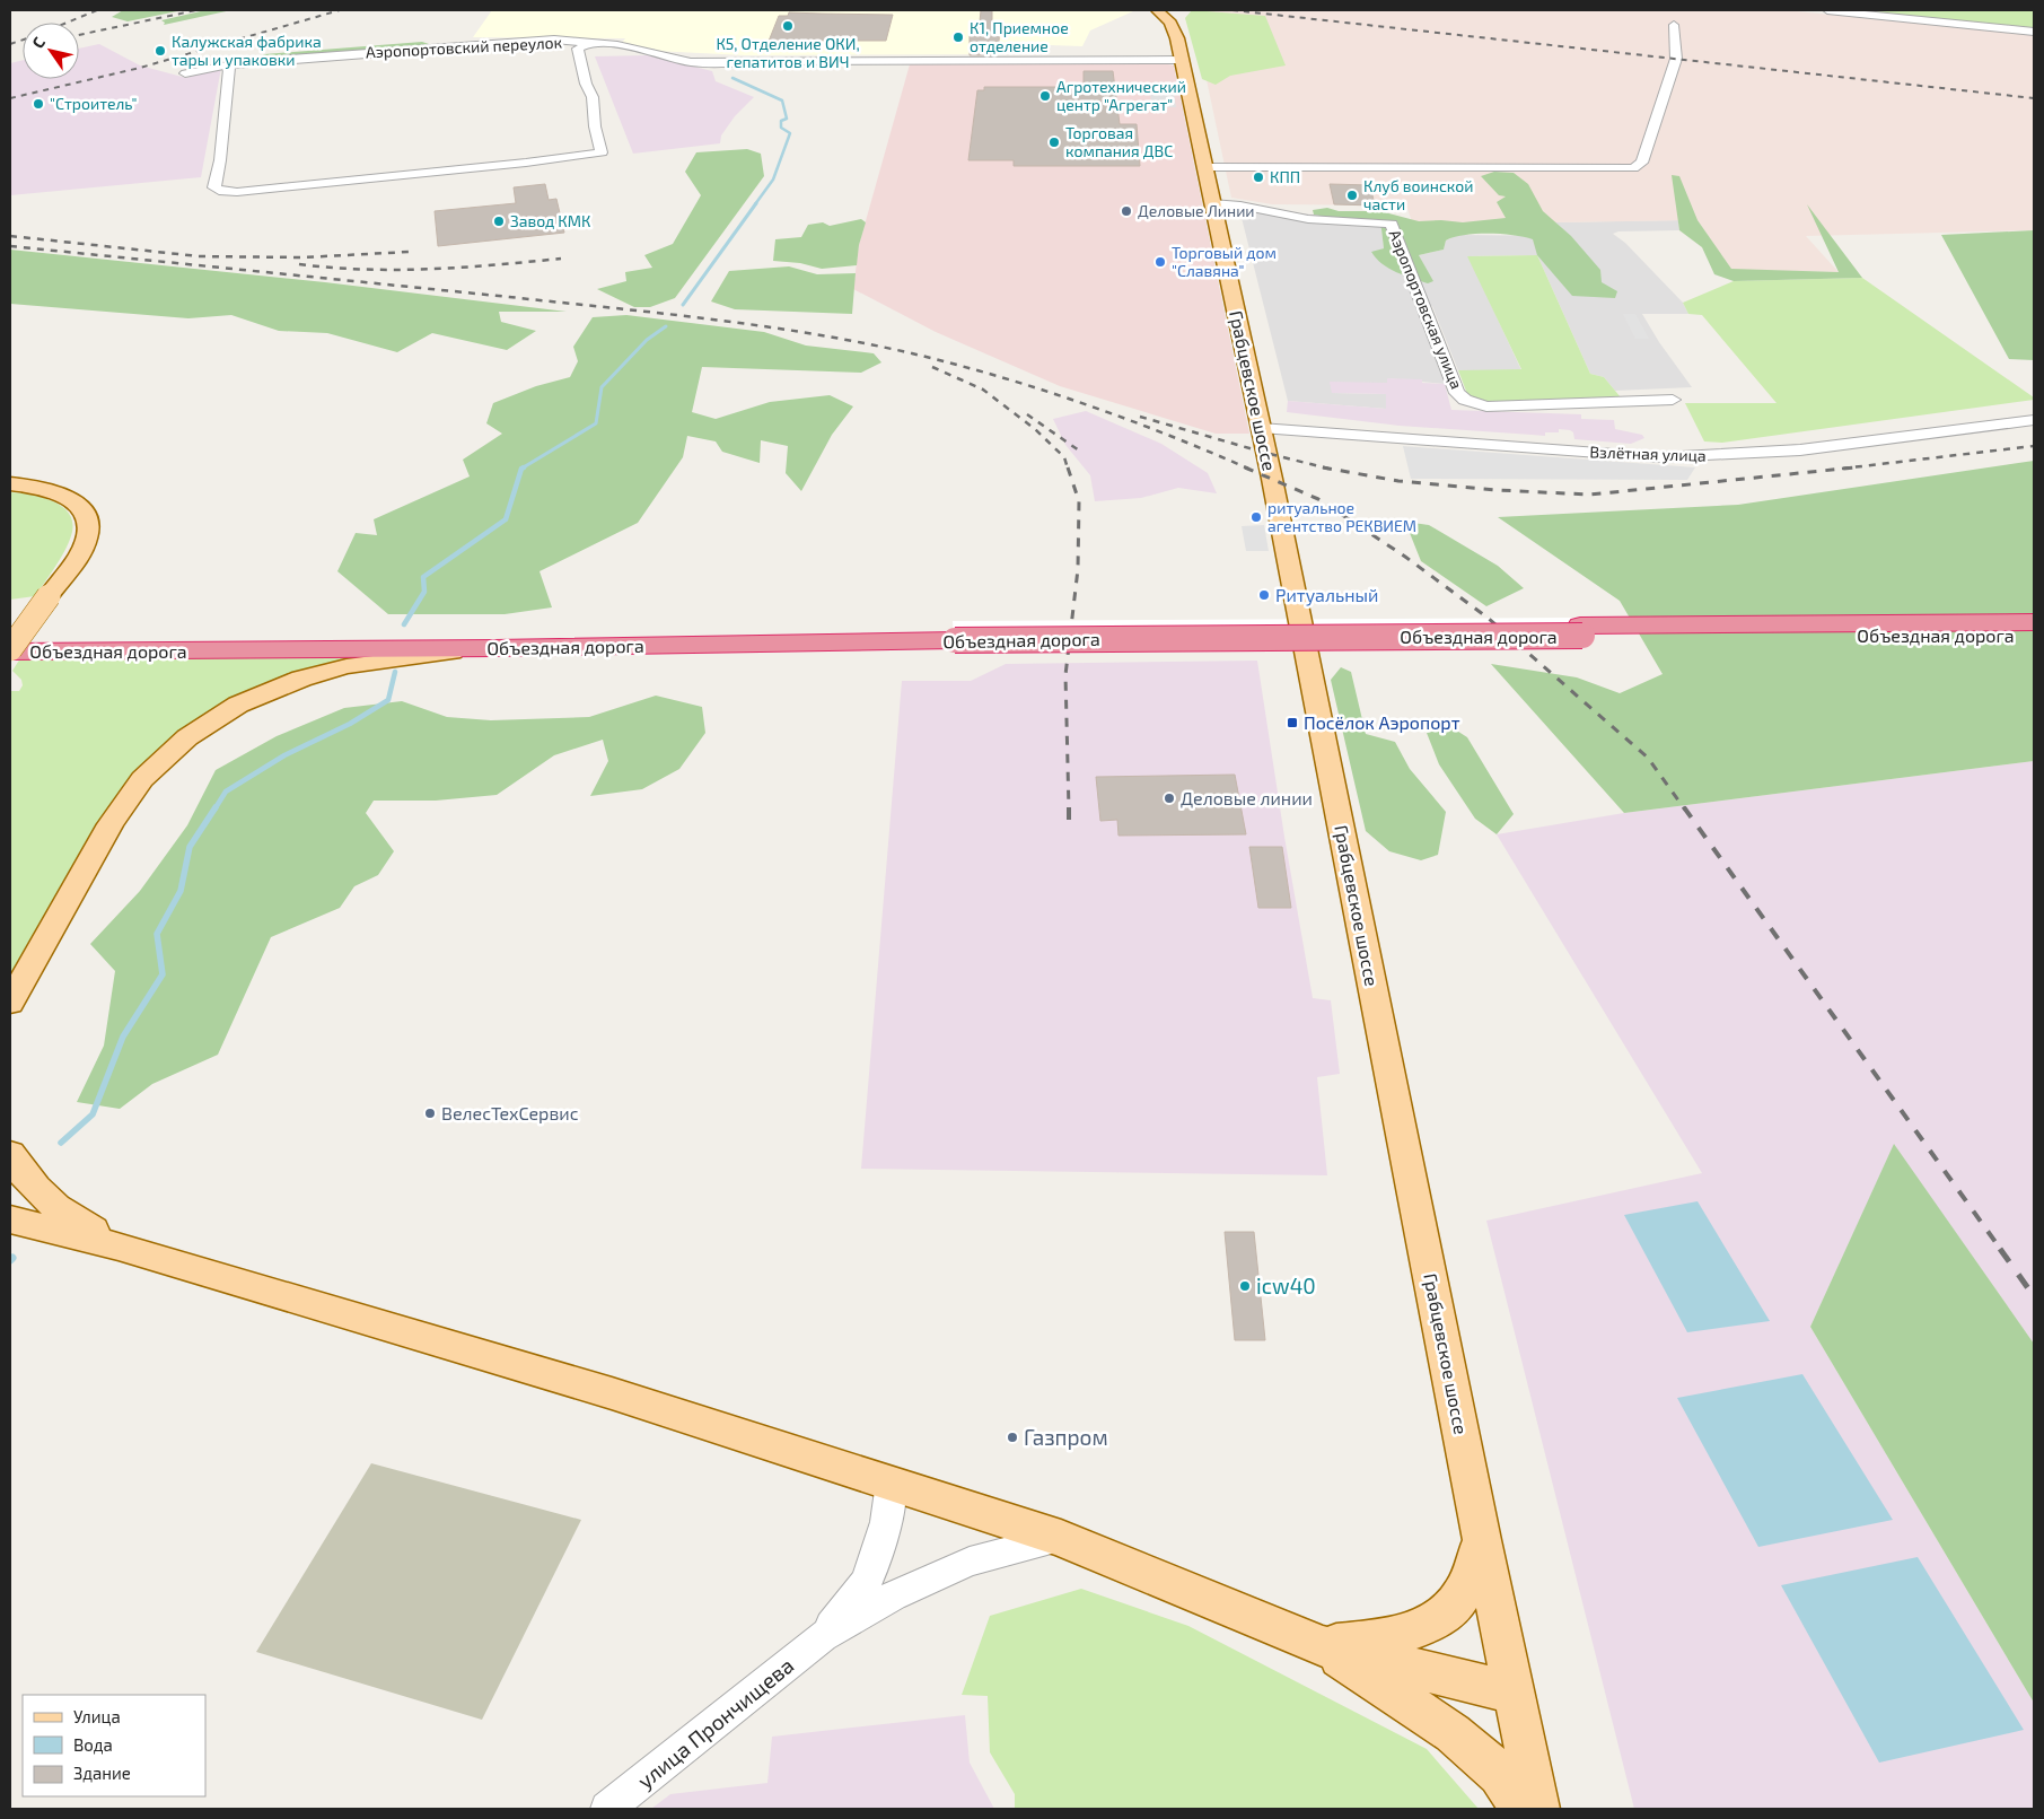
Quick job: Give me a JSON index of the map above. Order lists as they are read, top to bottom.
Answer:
{
  "streets": {
    "highway": ["Объездная дорога"],
    "main road": ["Грабцевское шоссе"],
    "street": [
      "Аэропортовский переулок",
      "Аэропортовская улица",
      "Взлётная улица",
      "улица Прончищева"
    ]
  },
  "crossings": [
    ["Аэропортовский переулок", "Грабцевское шоссе"],
    ["Аэропортовская улица", "Грабцевское шоссе"],
    ["Грабцевское шоссе", "Взлётная улица"]
  ],
  "places": {
    "other": [
      "К5, Отделение ОКИ, гепатитов и ВИЧ",
      "К1, Приемное отделение",
      "Калужская фабрика тары и упаковки",
      "Агротехнический центр \"Агрегат\"",
      "\"Строитель\"",
      "Торговая компания ДВС",
      "КПП",
      "Клуб воинской части",
      "Деловые Линии",
      "Завод КМК",
      "Торговый дом \"Славяна\"",
      "ритуальное агентство РЕКВИЕМ",
      "Ритуальный",
      "Деловые линии",
      "ВелесТехСервис",
      "icw40",
      "Газпром"
    ],
    "transit": ["Посёлок Аэропорт"]
  },
  "legend": ["Улица", "Вода", "Здание"],
  "north": "top left"
}
